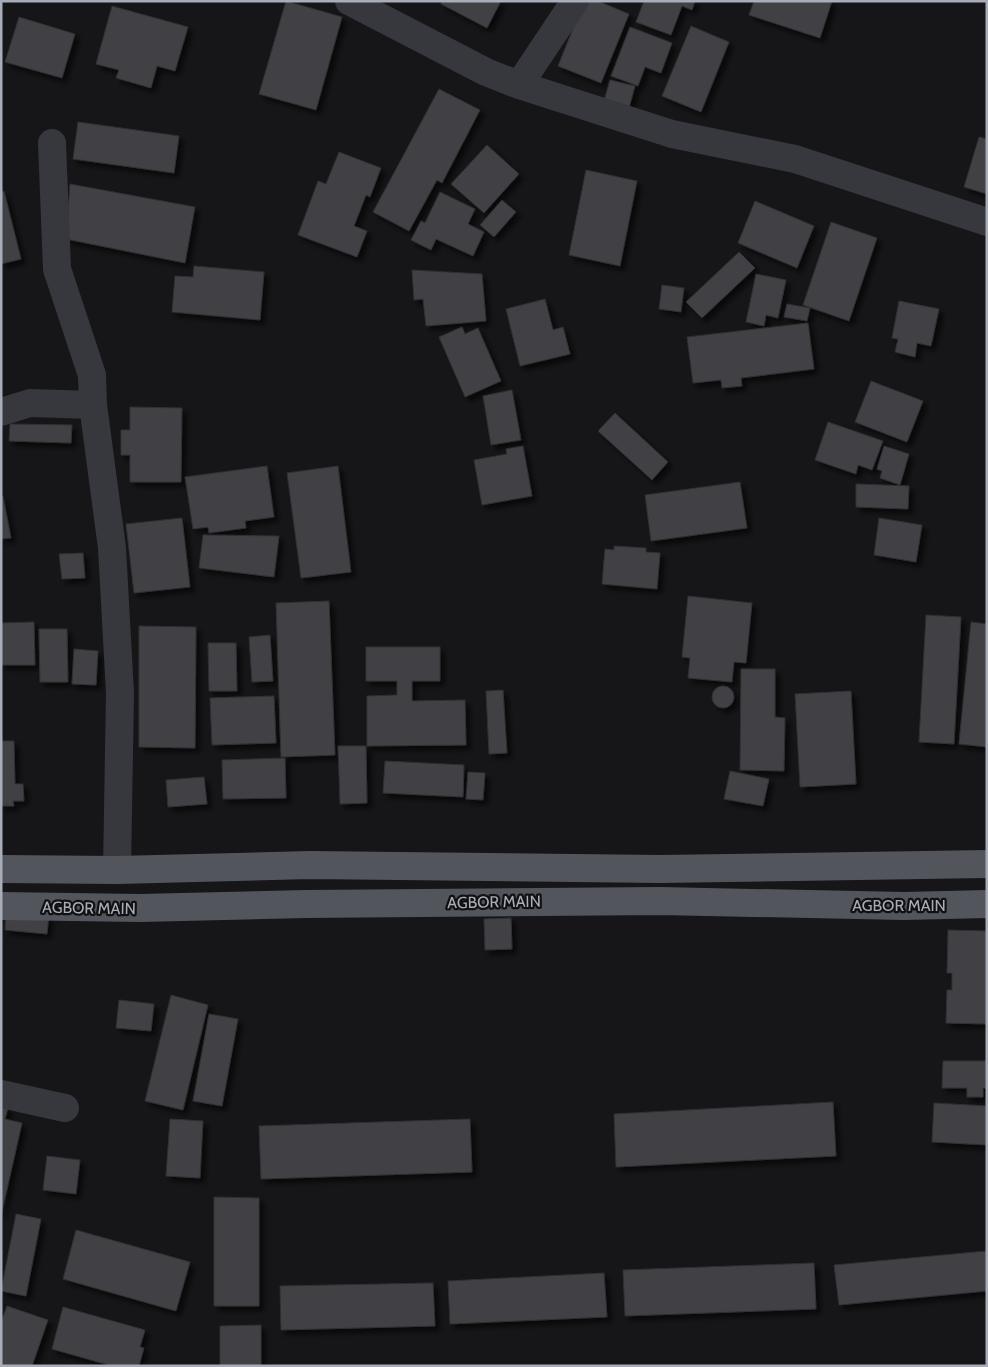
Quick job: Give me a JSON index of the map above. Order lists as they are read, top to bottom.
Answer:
{
  "streets": {
    "main road": ["AGBOR MAIN"]
  }
}
